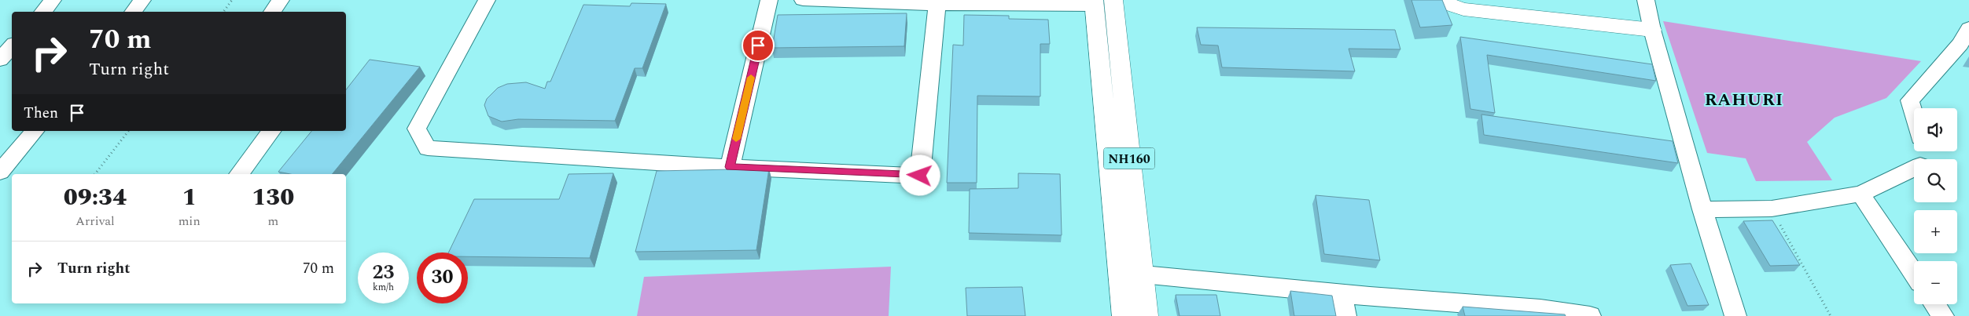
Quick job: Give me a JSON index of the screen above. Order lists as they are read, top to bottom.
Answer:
{
  "streets": {
    "main road": ["NH160"]
  },
  "districts": ["RAHURI"],
  "page": {
    "turn": ["70 m", "Turn right"],
    "then": "Then",
    "map_buttons": ["+", "−"],
    "eta": [
      "09:34",
      "Arrival",
      "1",
      "min",
      "130",
      "m"
    ],
    "list": [
      {
        "name": "Turn right",
        "value": "70 m"
      }
    ],
    "speed": "23 km/h",
    "limit": "30"
  }
}
